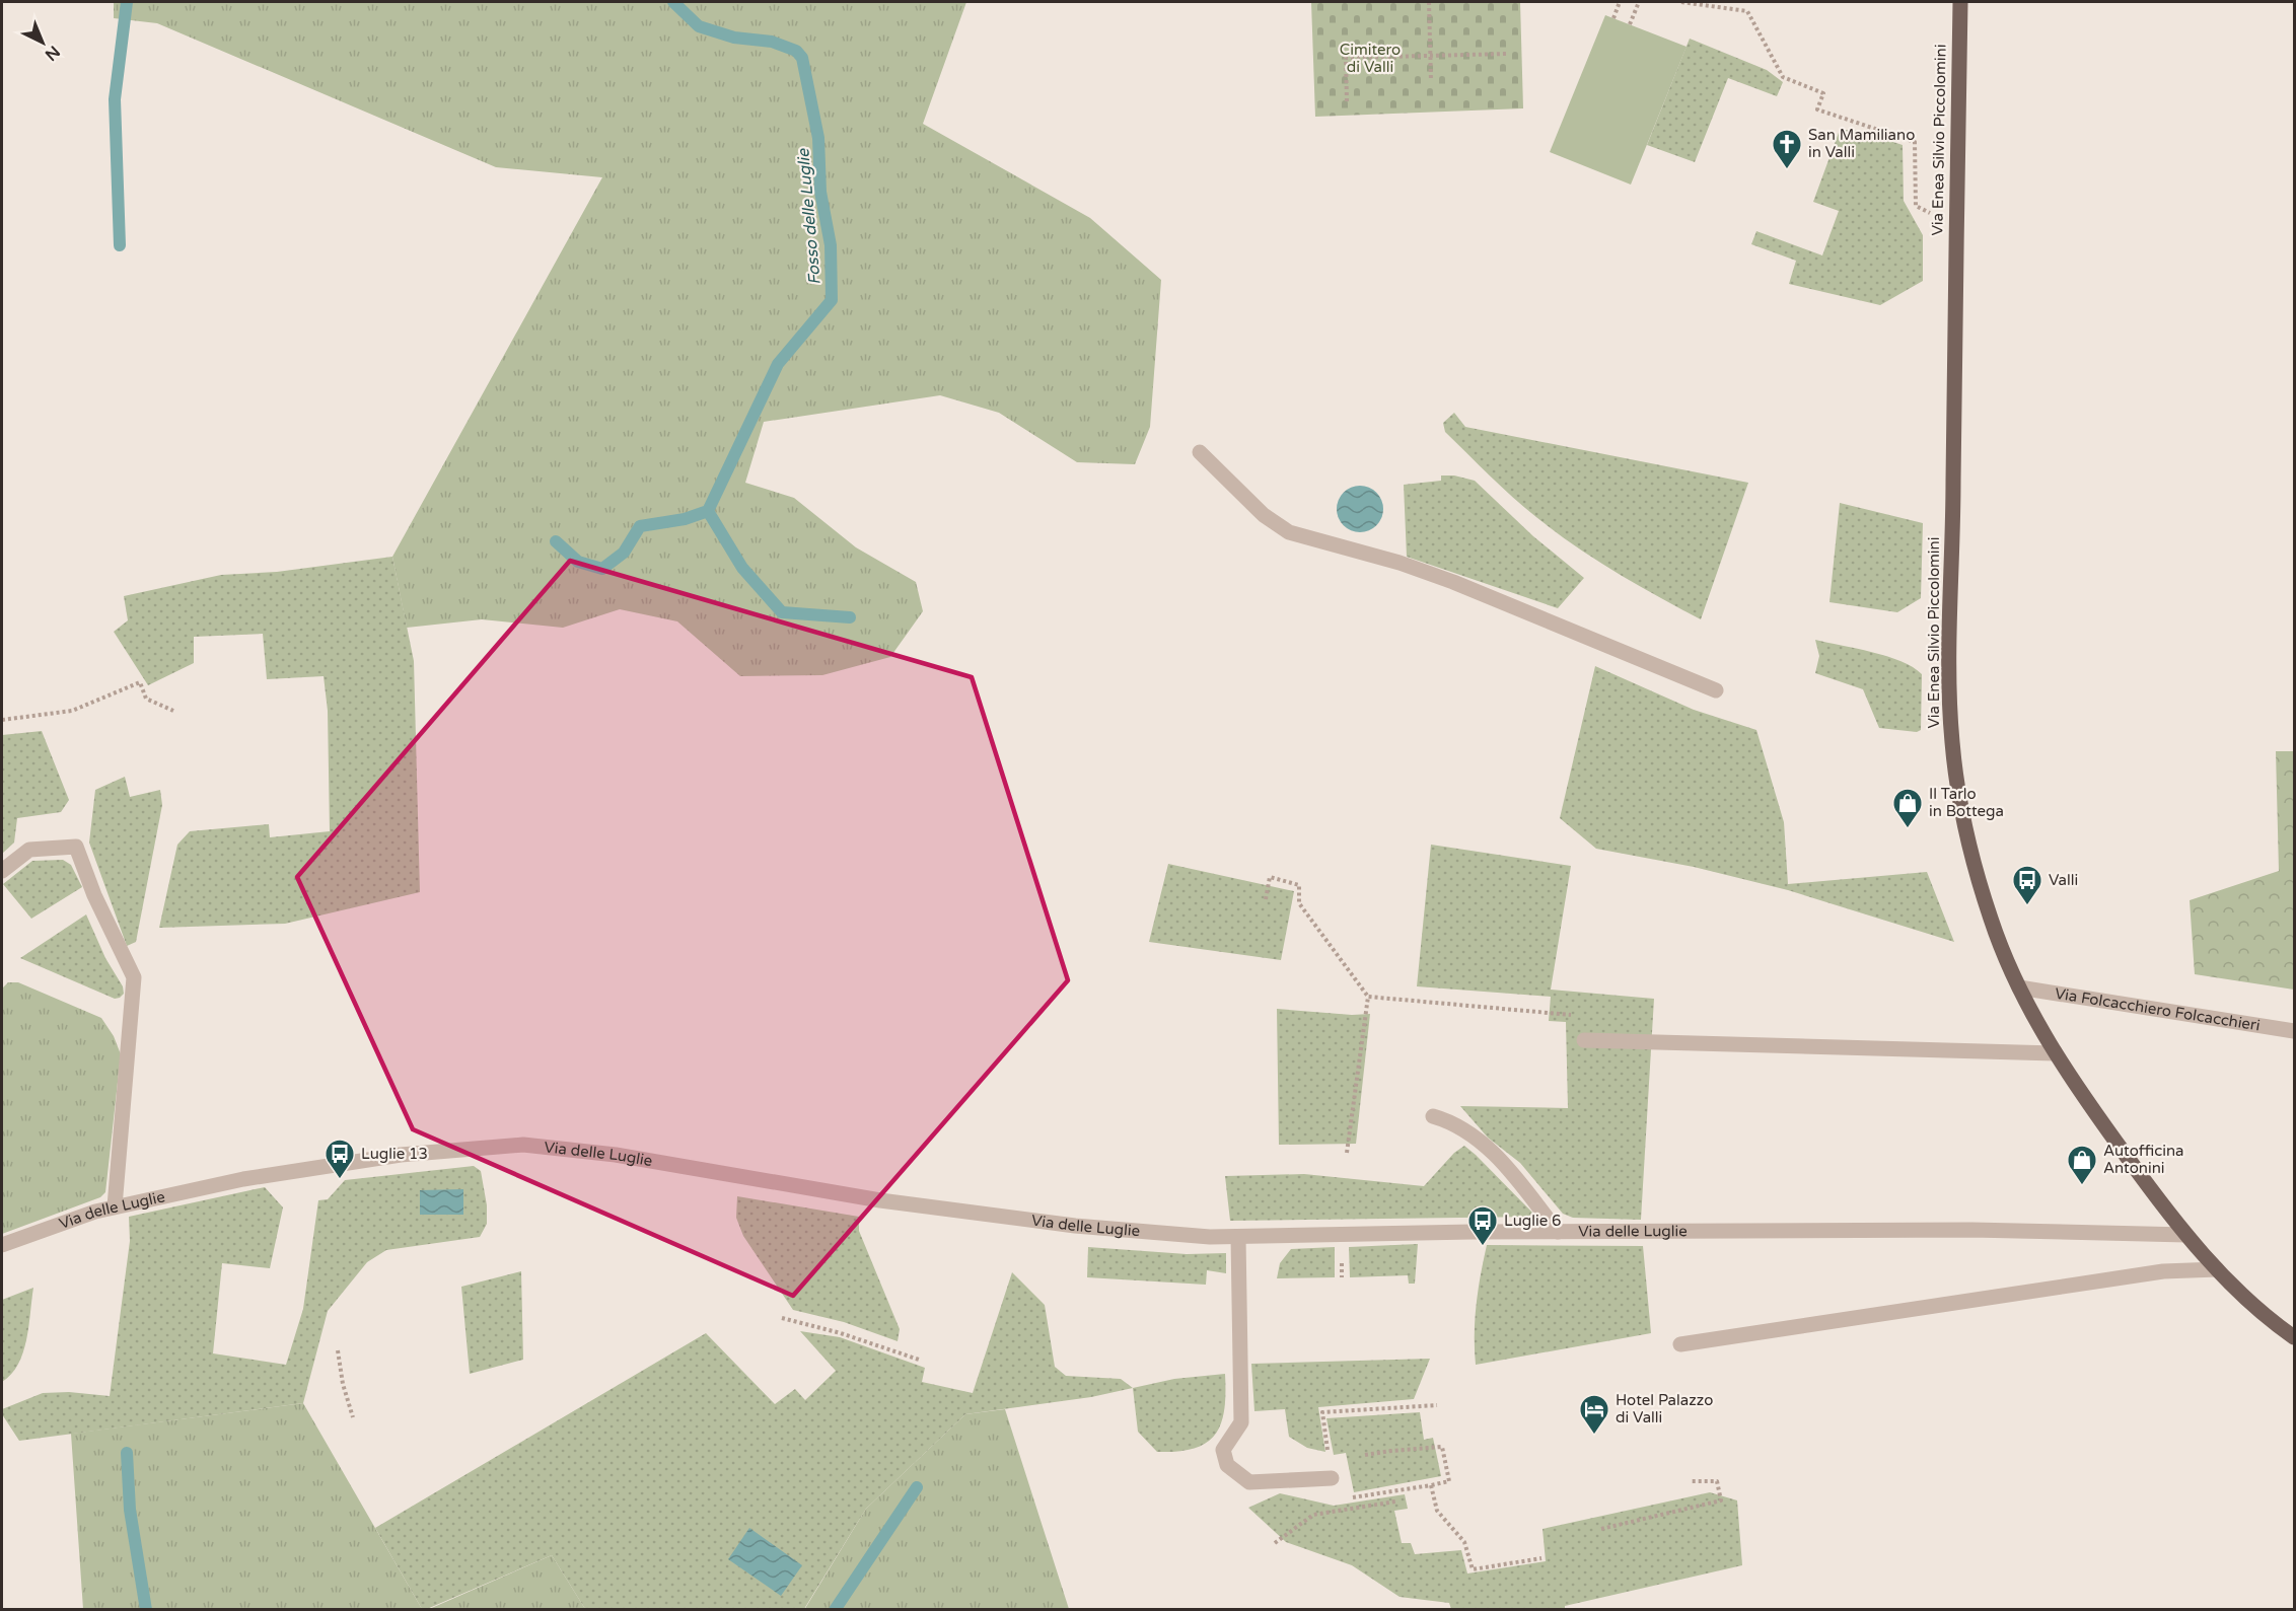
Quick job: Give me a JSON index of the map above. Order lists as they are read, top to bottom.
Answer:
{
  "streets": {
    "main road": ["Via Enea Silvio Piccolomini"],
    "street": ["Via Folcacchiero Folcacchieri", "Via delle Luglie"]
  },
  "crossings": [
    ["Via Enea Silvio Piccolomini", "Via Folcacchiero Folcacchieri"],
    ["Via Enea Silvio Piccolomini", "Via delle Luglie"]
  ],
  "water": ["Fosso delle Luglie"],
  "parks": ["Cimitero di Valli"],
  "places": {
    "church": ["San Mamiliano in Valli"],
    "shop": ["Il Tarlo in Bottega", "Autofficina Antonini"],
    "bus stop": ["Valli", "Luglie 13", "Luglie 6"],
    "hotel": ["Hotel Palazzo di Valli"]
  },
  "north": "bottom right"
}
